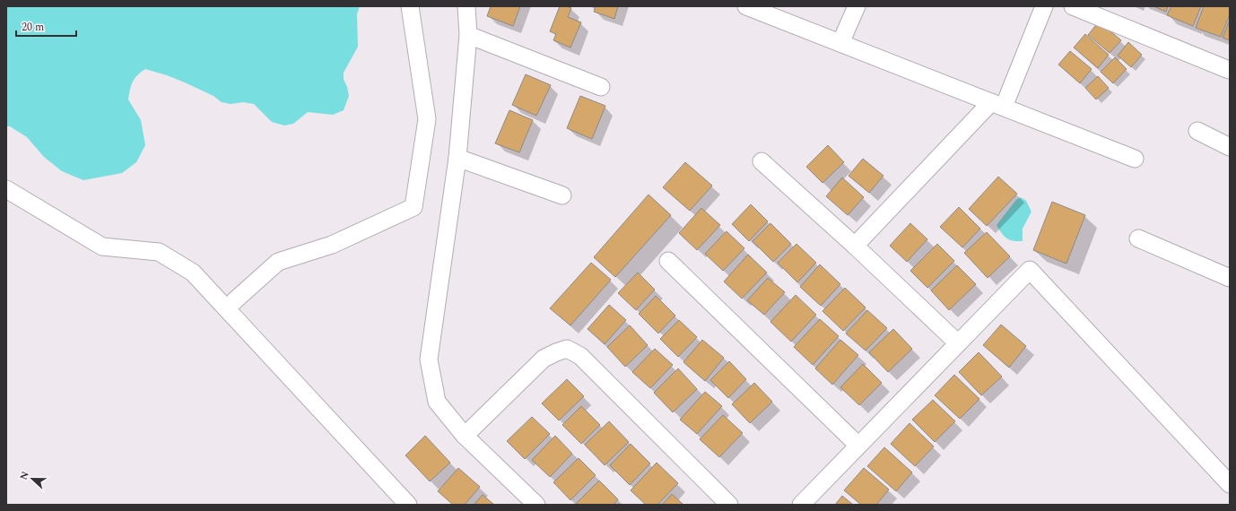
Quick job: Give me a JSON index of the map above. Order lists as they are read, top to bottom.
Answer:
{
  "scale_bar": "20 m",
  "north": "left"
}
